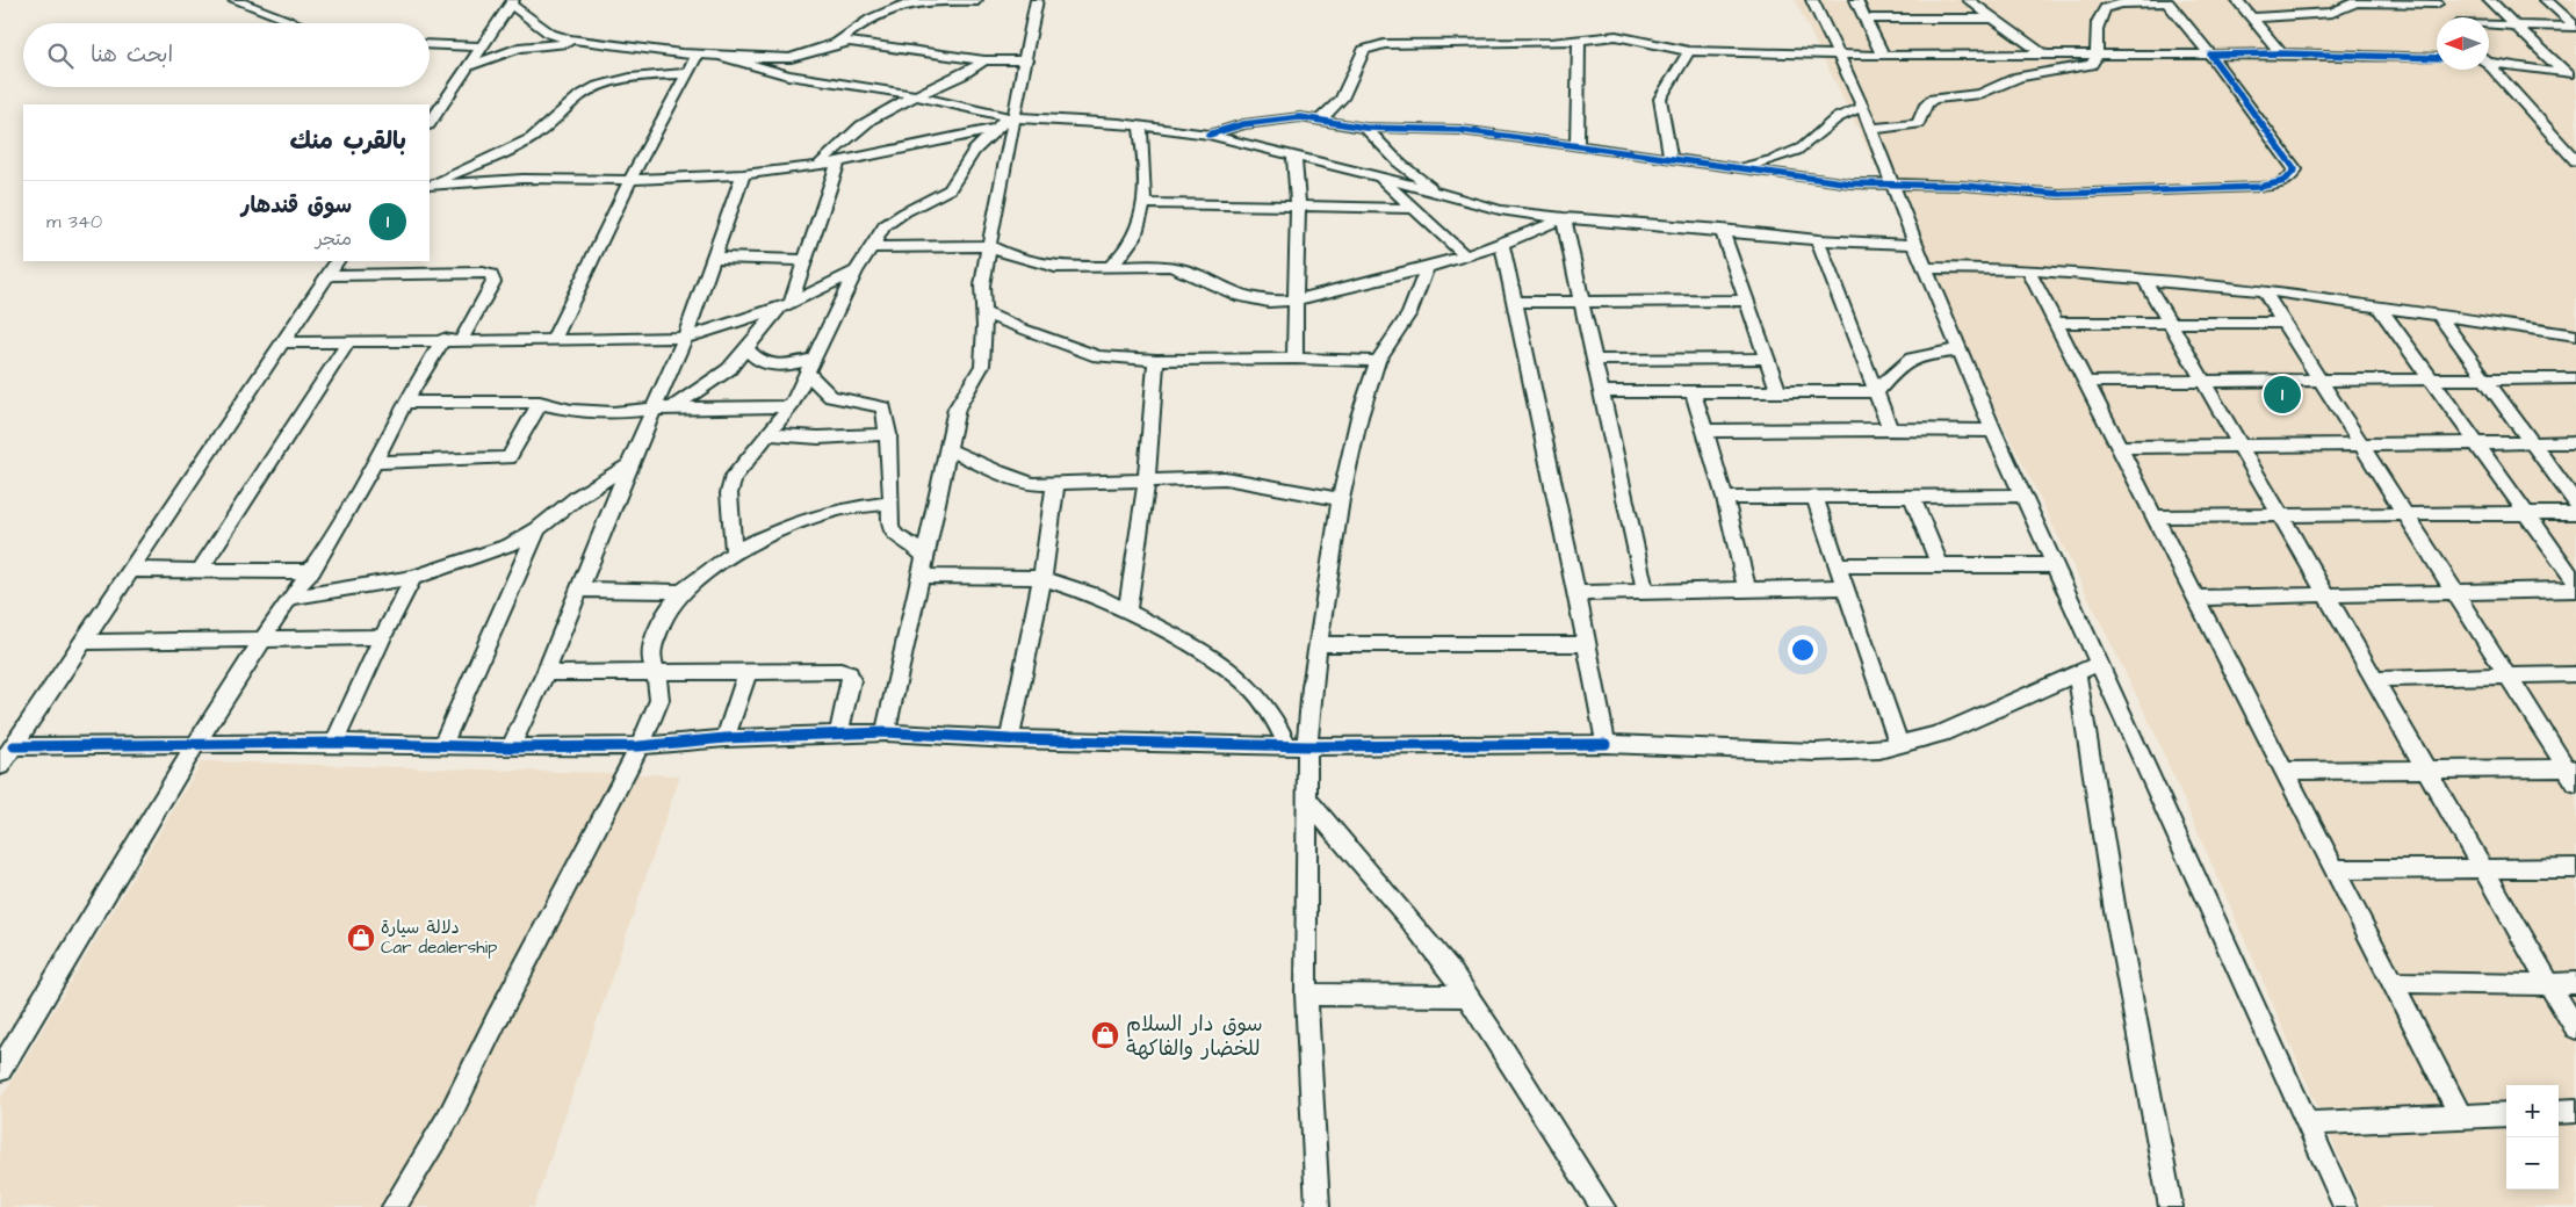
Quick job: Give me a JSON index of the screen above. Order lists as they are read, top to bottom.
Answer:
{
  "places": {
    "shop": ["دلالة سيارة Car dealership", "سوق دار السلام للخضار والفاكهة"]
  },
  "north": "left",
  "page": {
    "search": "ابحث هنا",
    "heading": "بالقرب منك",
    "list": [
      {
        "mark": "1",
        "name": "سوق قندهار",
        "note": "متجر",
        "value": "340 m"
      }
    ],
    "pins": "1",
    "map_buttons": ["+", "−"]
  }
}
